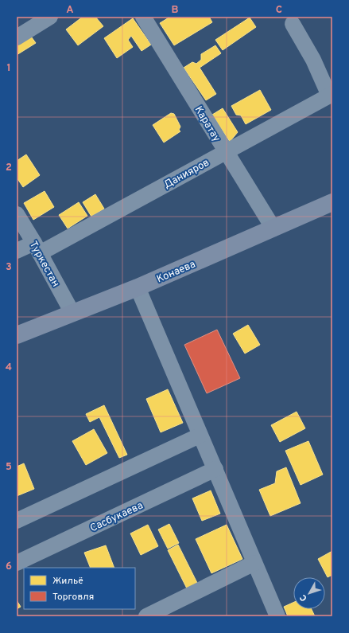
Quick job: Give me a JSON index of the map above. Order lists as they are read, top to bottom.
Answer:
{
  "streets": {
    "main road": ["Конаева"],
    "street": [
      "Каратау",
      "Данияров",
      "Туркестан",
      "Сасбукаева"
    ]
  },
  "crossings": [
    ["Каратау", "Данияров"],
    ["Каратау", "Конаева"],
    ["Данияров", "Туркестан"],
    ["Туркестан", "Конаева"]
  ],
  "legend": ["Жильё", "Торговля"],
  "north": "bottom left",
  "grid": {
    "columns": ["A", "B", "C"],
    "rows": [
      "1",
      "2",
      "3",
      "4",
      "5",
      "6"
    ]
  }
}
